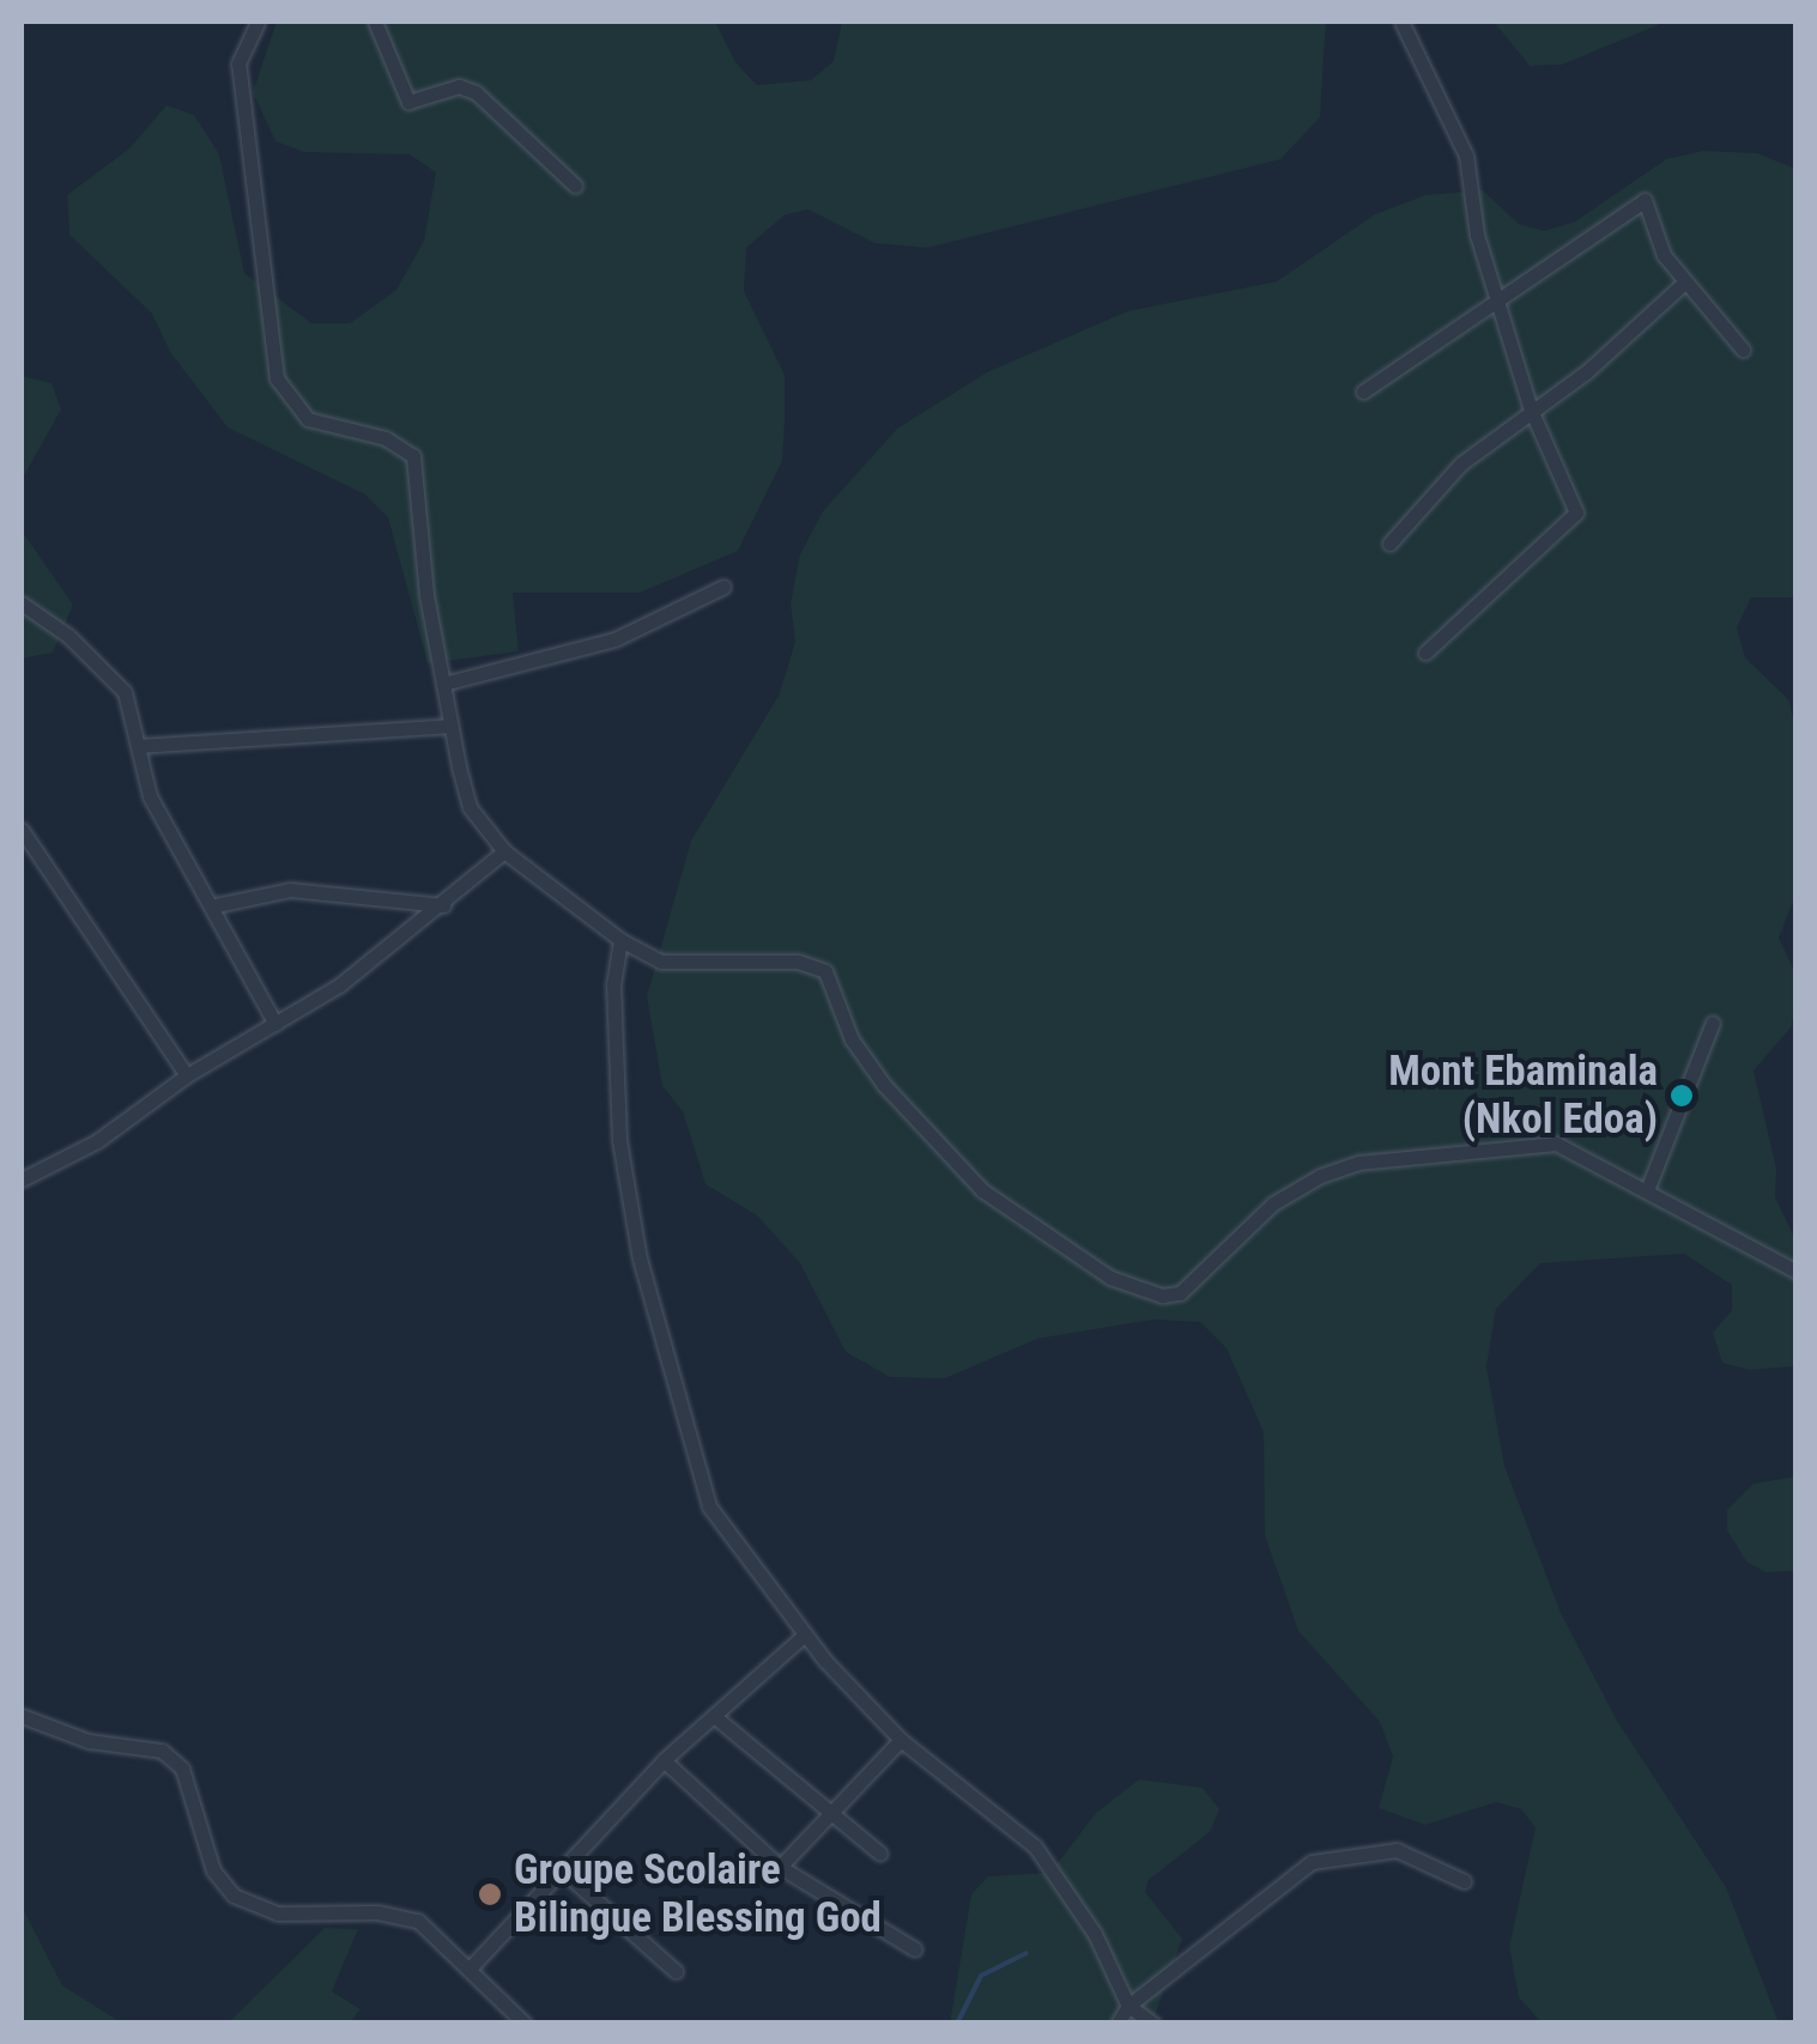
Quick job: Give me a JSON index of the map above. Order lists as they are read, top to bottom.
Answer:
{
  "places": ["Mont Ebaminala (Nkol Edoa)", "Groupe Scolaire Bilingue Blessing God"]
}
